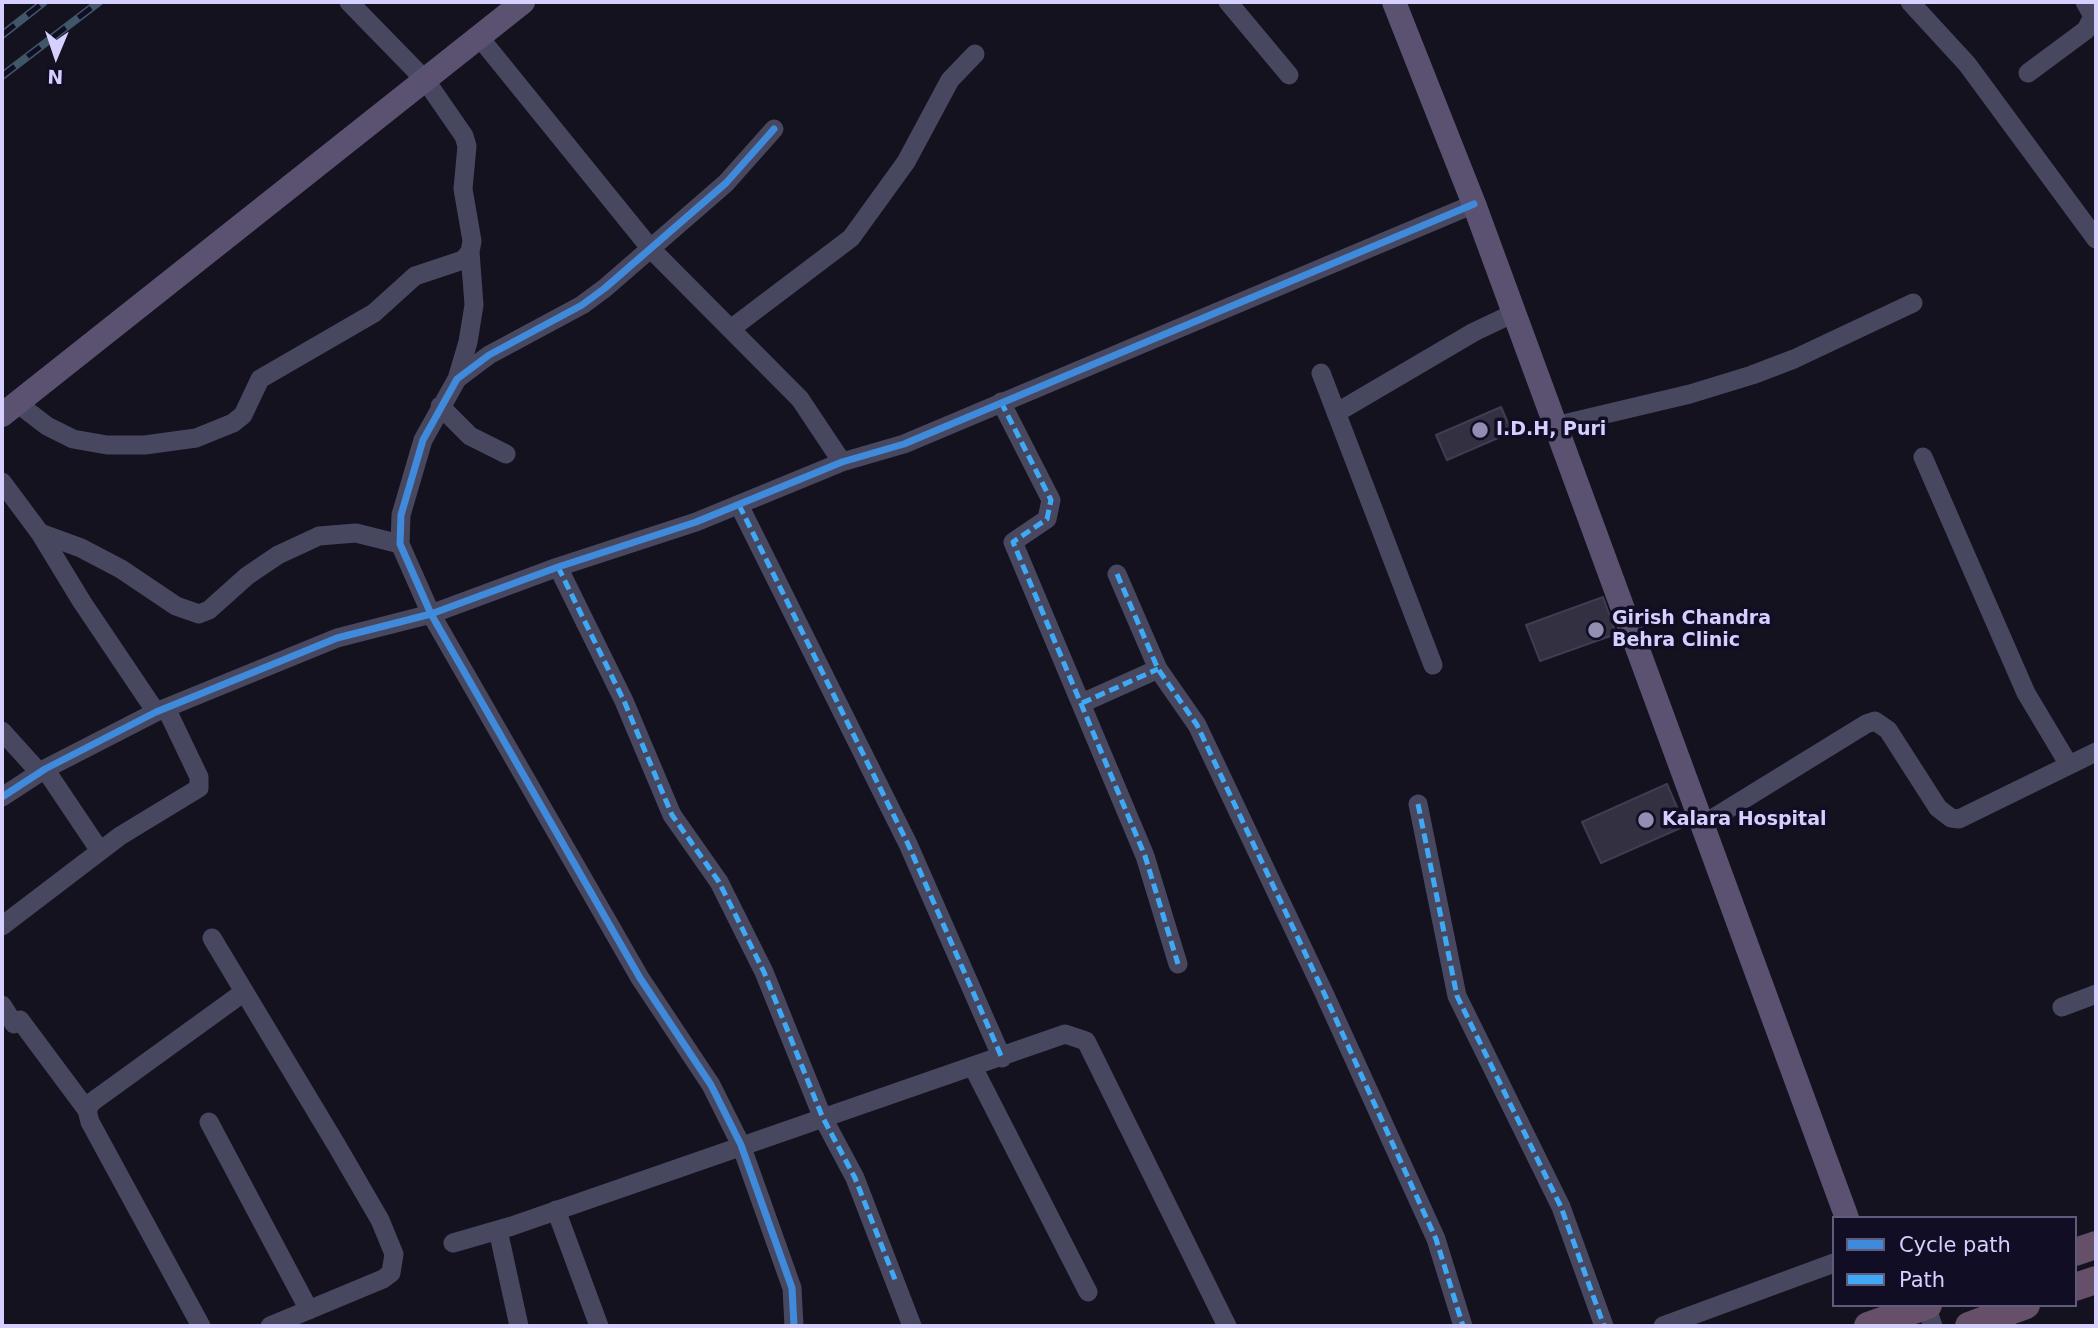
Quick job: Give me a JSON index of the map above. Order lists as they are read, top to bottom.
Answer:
{
  "places": ["I.D.H, Puri", "Girish Chandra Behra Clinic", "Kalara Hospital"],
  "legend": ["Cycle path", "Path"],
  "north": "bottom"
}
